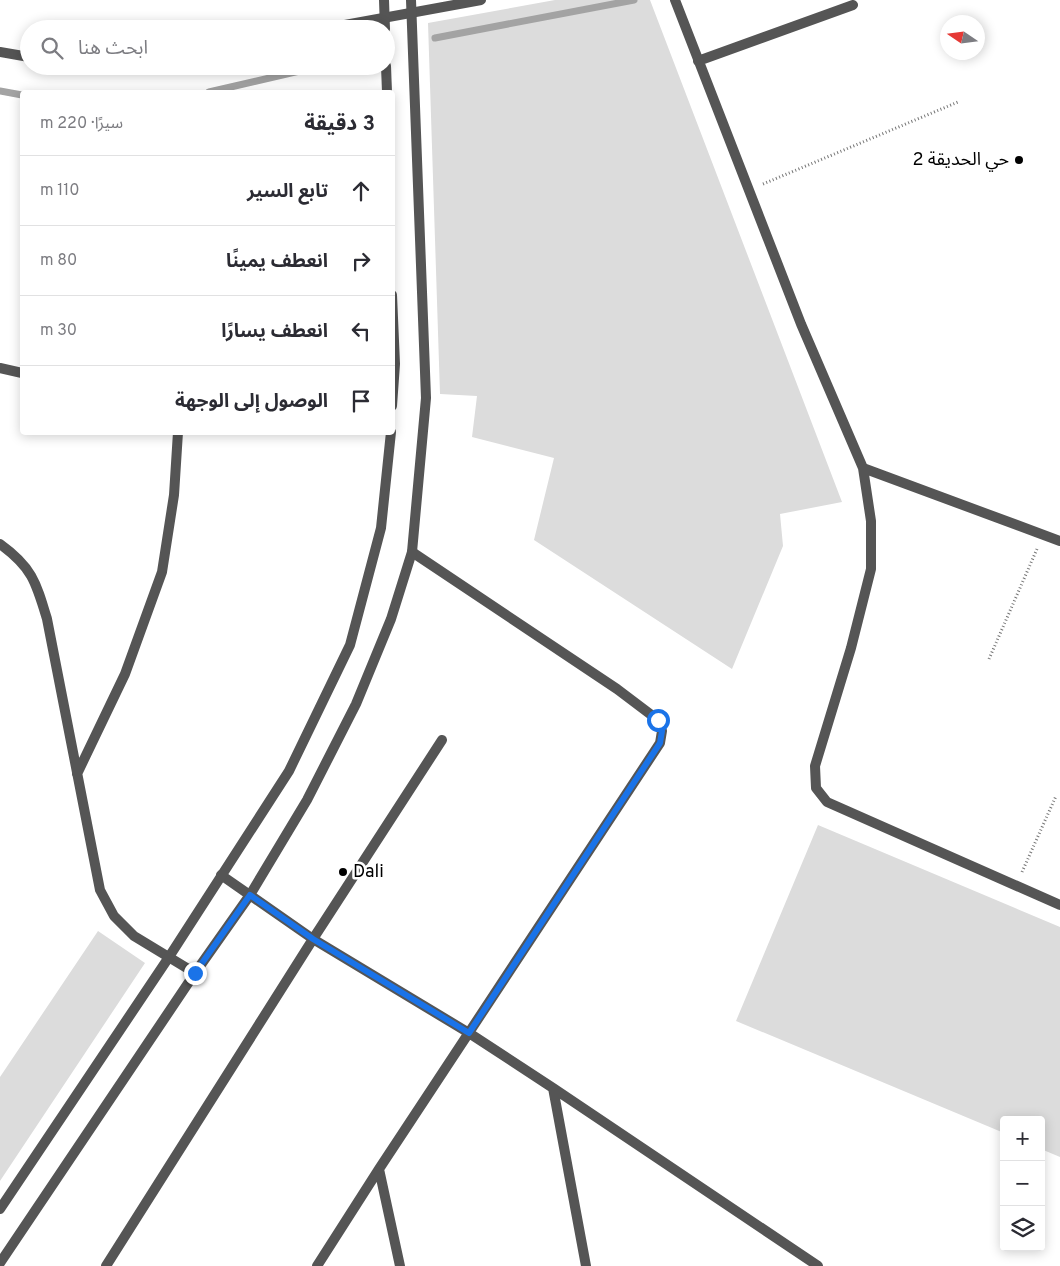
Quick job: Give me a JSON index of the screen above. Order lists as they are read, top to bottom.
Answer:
{
  "places": ["حي الحديقة 2", "Dali"],
  "north": "left",
  "page": {
    "search": "ابحث هنا",
    "heading": ["3 دقيقة", "سيرًا · 220 m"],
    "list": [
      ["تابع السير", "110 m"],
      ["انعطف يمينًا", "80 m"],
      ["انعطف يسارًا", "30 m"],
      "الوصول إلى الوجهة"
    ],
    "map_buttons": ["+", "−"]
  }
}
